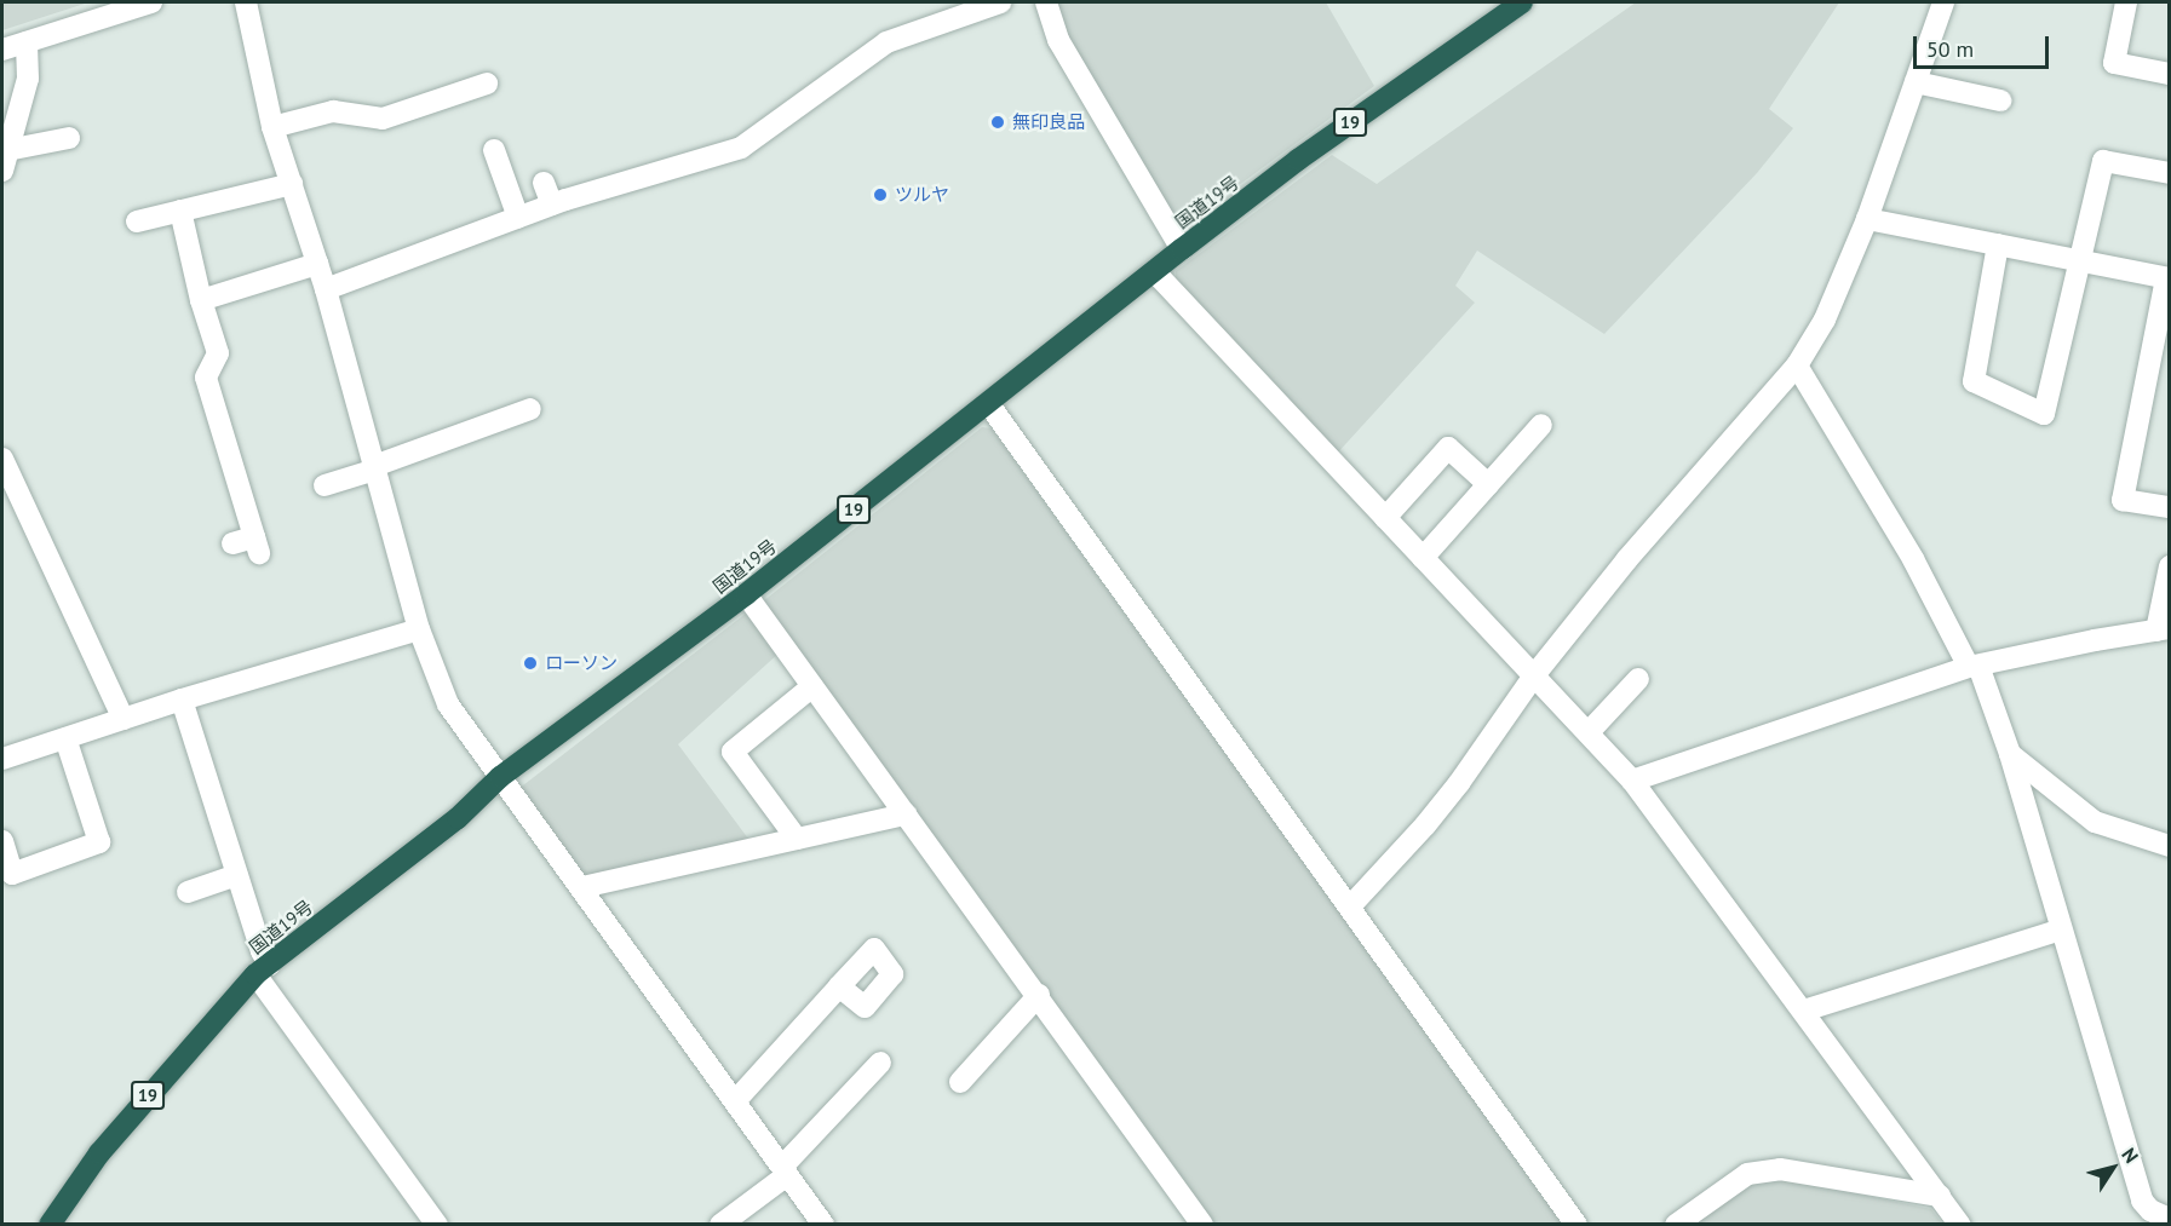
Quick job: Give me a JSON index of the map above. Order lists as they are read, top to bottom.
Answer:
{
  "streets": {
    "highway": ["19", "国道19号"]
  },
  "places": ["無印良品", "ツルヤ", "ローソン"],
  "scale_bar": "50 m",
  "north": "top right"
}
